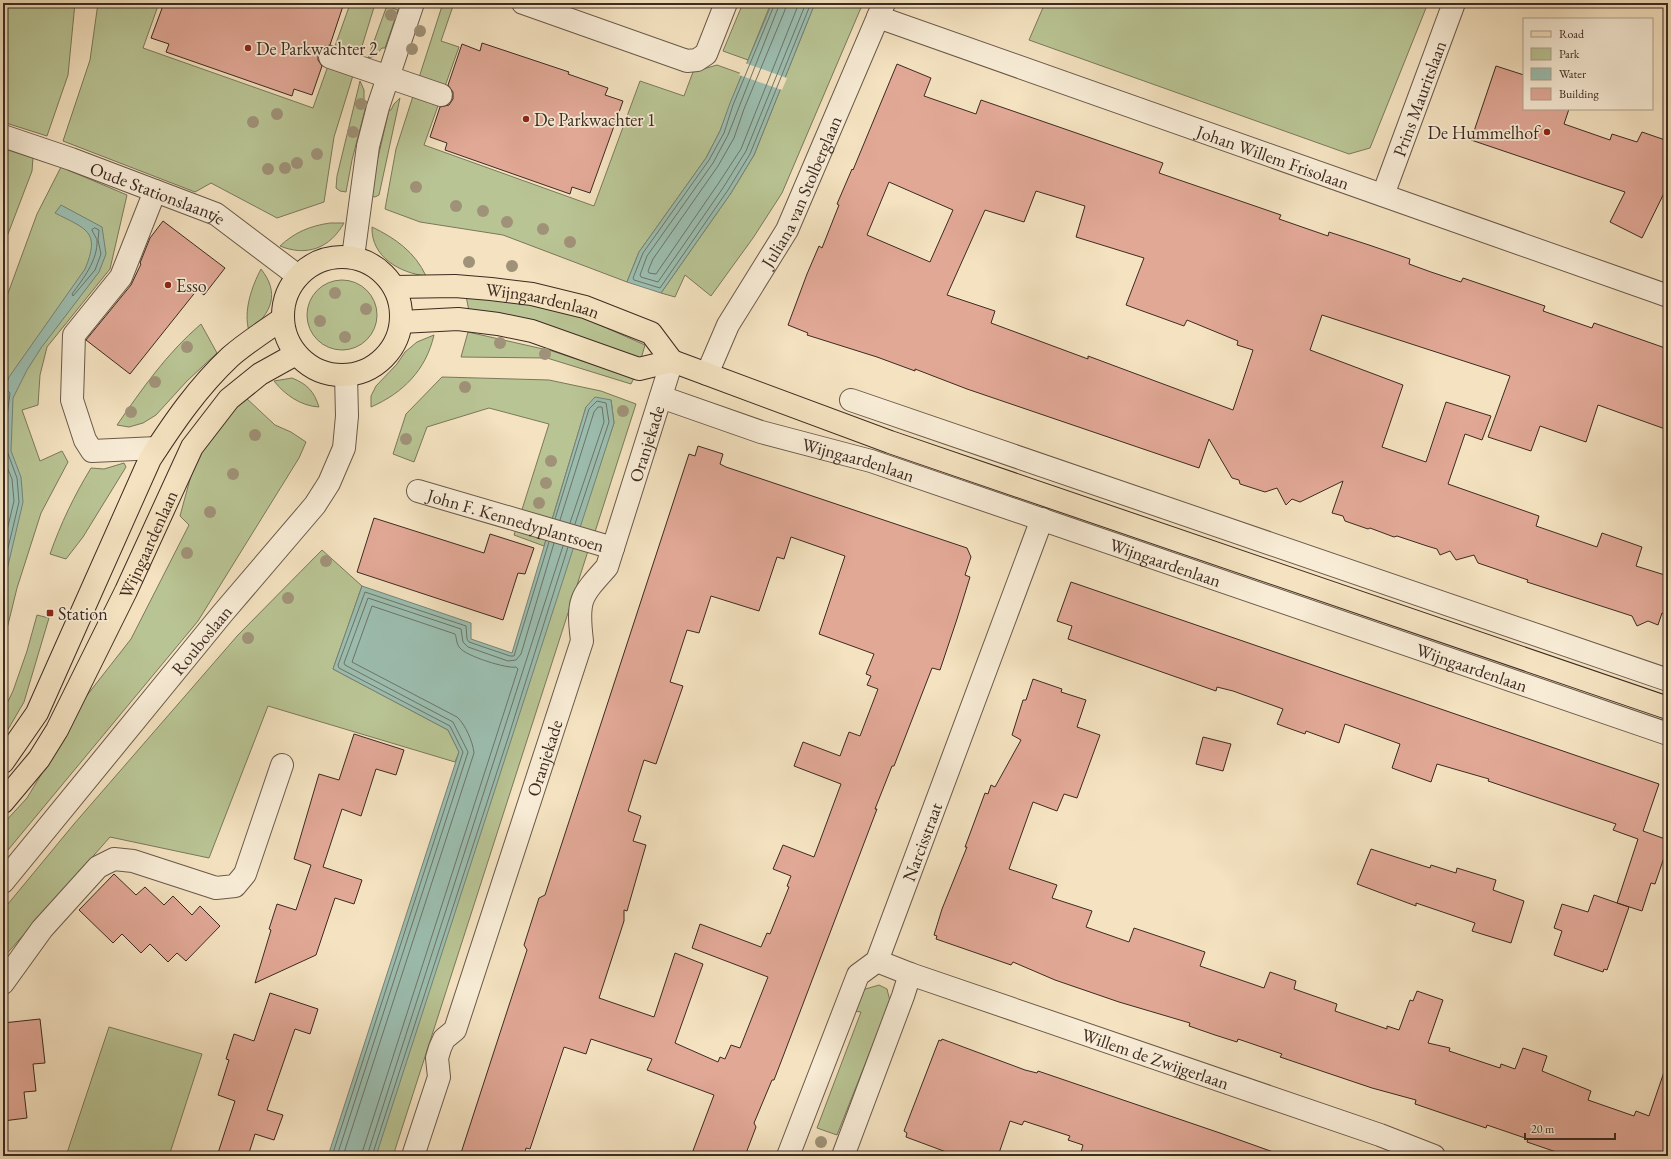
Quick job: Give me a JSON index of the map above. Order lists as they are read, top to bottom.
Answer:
{
  "streets": {
    "main road": ["Wijngaardenlaan"],
    "street": [
      "Prins Mauritslaan",
      "Johan Willem Frisolaan",
      "Juliana van Stolberglaan",
      "Oude Stationslaantje",
      "Oranjekade",
      "John F. Kennedyplantsoen",
      "Rouboslaan",
      "Narcisstraat",
      "Willem de Zwijgerlaan"
    ]
  },
  "crossings": [
    ["Prins Mauritslaan", "Johan Willem Frisolaan"],
    ["Johan Willem Frisolaan", "Juliana van Stolberglaan"],
    ["Juliana van Stolberglaan", "Wijngaardenlaan"],
    ["Oude Stationslaantje", "Wijngaardenlaan"],
    ["Oude Stationslaantje", "Rouboslaan"],
    ["Wijngaardenlaan", "Oranjekade"],
    ["Wijngaardenlaan", "Rouboslaan"],
    ["Wijngaardenlaan", "Narcisstraat"],
    ["Oranjekade", "John F. Kennedyplantsoen"],
    ["Narcisstraat", "Willem de Zwijgerlaan"]
  ],
  "places": {
    "other": [
      "De Parkwachter 2",
      "De Parkwachter 1",
      "De Hummelhof",
      "Esso"
    ],
    "transit": ["Station"]
  },
  "legend": [
    "Road",
    "Park",
    "Water",
    "Building"
  ],
  "scale_bar": "20 m"
}
